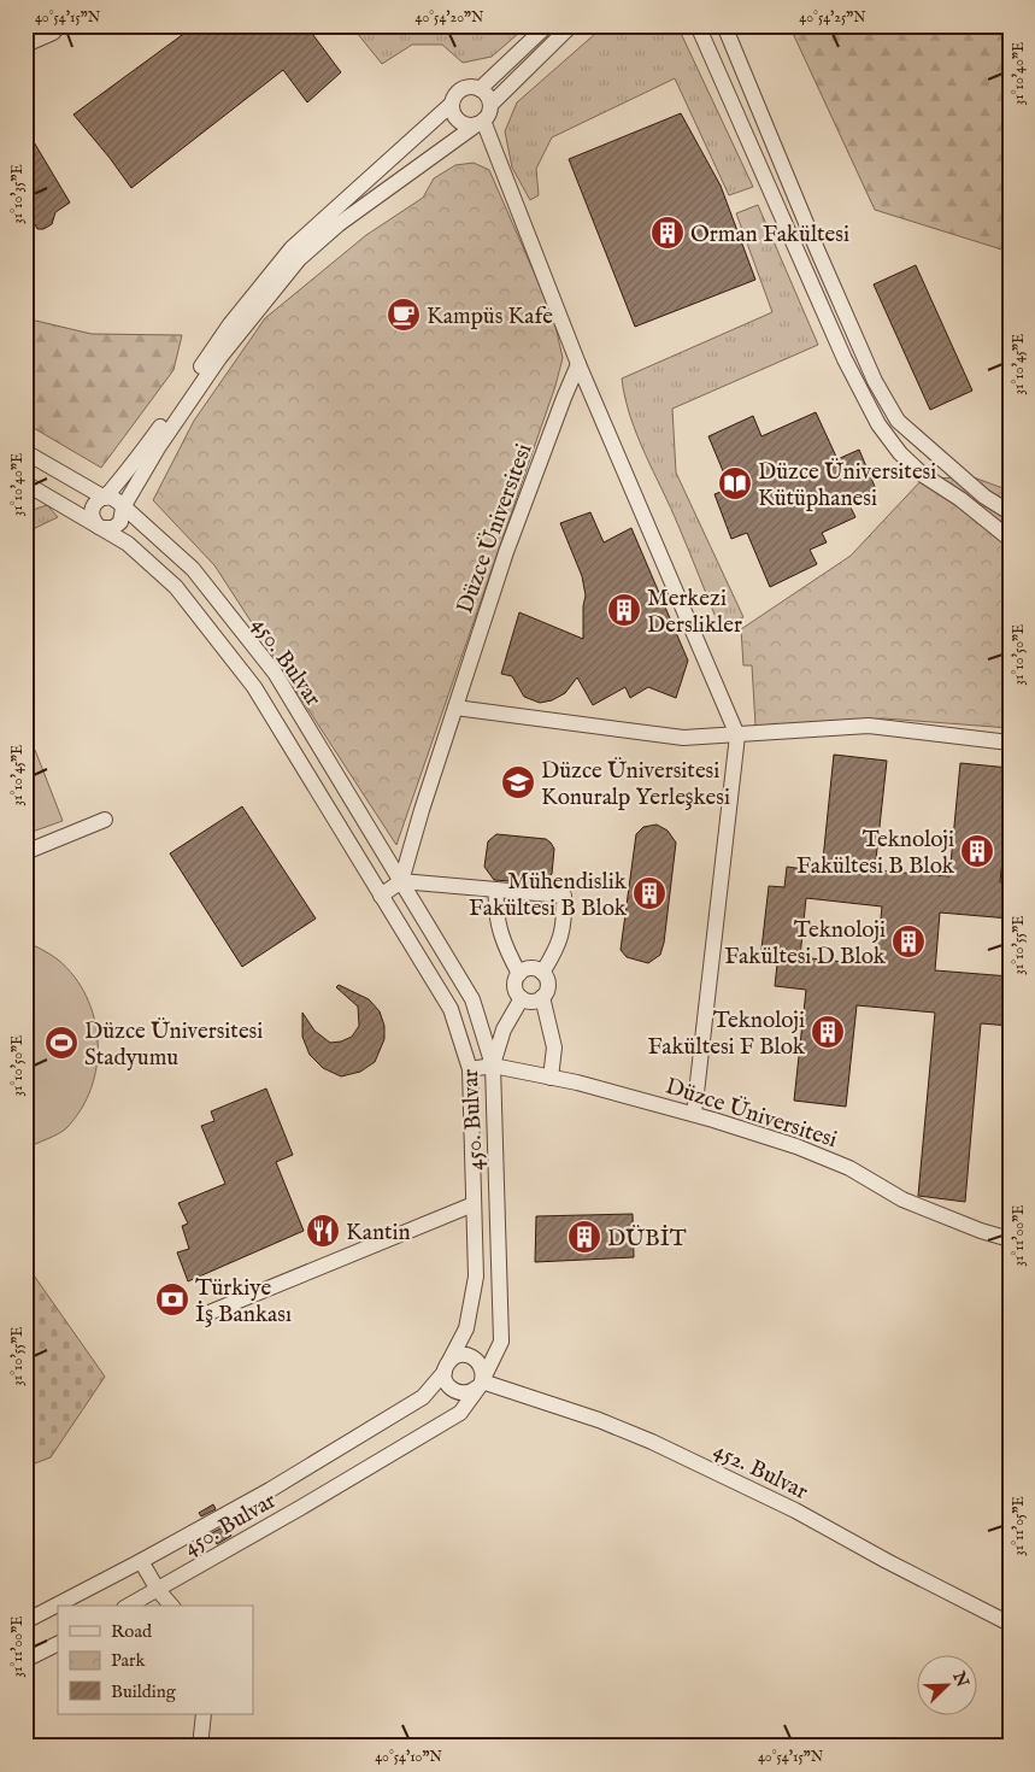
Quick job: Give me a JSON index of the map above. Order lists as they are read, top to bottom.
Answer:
{
  "streets": {
    "street": ["Düzce Üniversitesi", "450. Bulvar", "452. Bulvar"]
  },
  "crossings": [
    ["Düzce Üniversitesi", "450. Bulvar"],
    ["450. Bulvar", "452. Bulvar"]
  ],
  "places": {
    "building": [
      "Orman Fakültesi",
      "Merkezi Derslikler",
      "Teknoloji Fakültesi B Blok",
      "Mühendislik Fakültesi B Blok",
      "Teknoloji Fakültesi D Blok",
      "Teknoloji Fakültesi F Blok",
      "DÜBİT"
    ],
    "cafe": ["Kampüs Kafe"],
    "library": ["Düzce Üniversitesi Kütüphanesi"],
    "school or university": ["Düzce Üniversitesi Konuralp Yerleşkesi"],
    "sports": ["Düzce Üniversitesi Stadyumu"],
    "restaurant": ["Kantin"],
    "bank": ["Türkiye İş Bankası"]
  },
  "legend": ["Road", "Park", "Building"],
  "north": "top right",
  "coordinates": [
    "40°54'15\"N",
    "40°54'20\"N",
    "40°54'25\"N",
    "31°10'40\"E",
    "31°10'35\"E",
    "31°10'45\"E",
    "31°10'50\"E",
    "31°10'55\"E",
    "31°11'00\"E",
    "31°11'05\"E",
    "40°54'10\"N"
  ]
}
